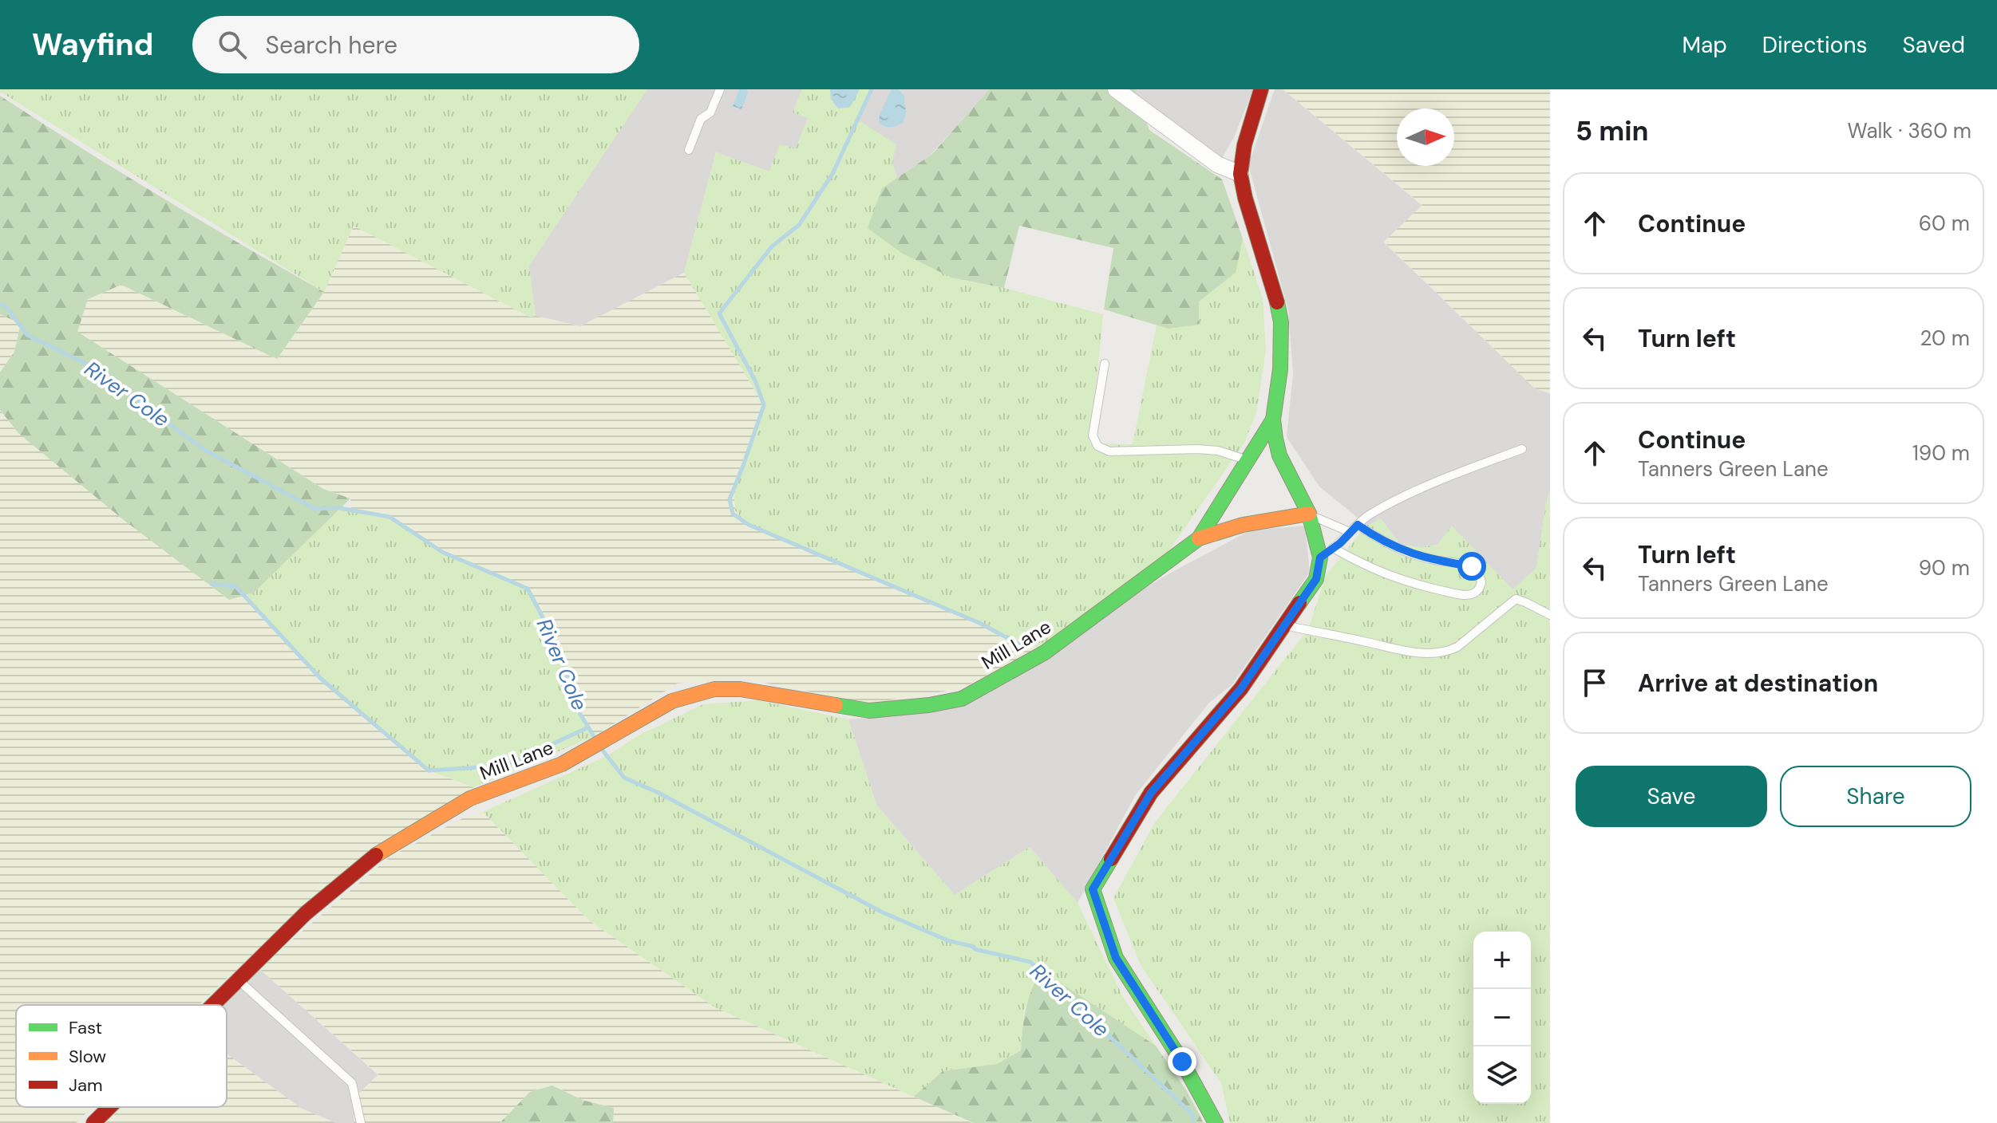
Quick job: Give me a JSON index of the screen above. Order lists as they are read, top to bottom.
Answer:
{
  "streets": {
    "street": ["Mill Lane"]
  },
  "water": ["River Cole"],
  "legend": ["Fast", "Slow", "Jam"],
  "north": "right",
  "page": {
    "header": "Wayfind",
    "search": "Search here",
    "nav": ["Map", "Directions", "Saved"],
    "heading": ["5 min", "Walk · 360 m"],
    "list": [
      ["Continue", "60 m"],
      ["Turn left", "20 m"],
      ["Continue", "Tanners Green Lane", "190 m"],
      ["Turn left", "Tanners Green Lane", "90 m"],
      "Arrive at destination"
    ],
    "buttons": ["Save", "Share"],
    "map_buttons": ["+", "−"]
  }
}
